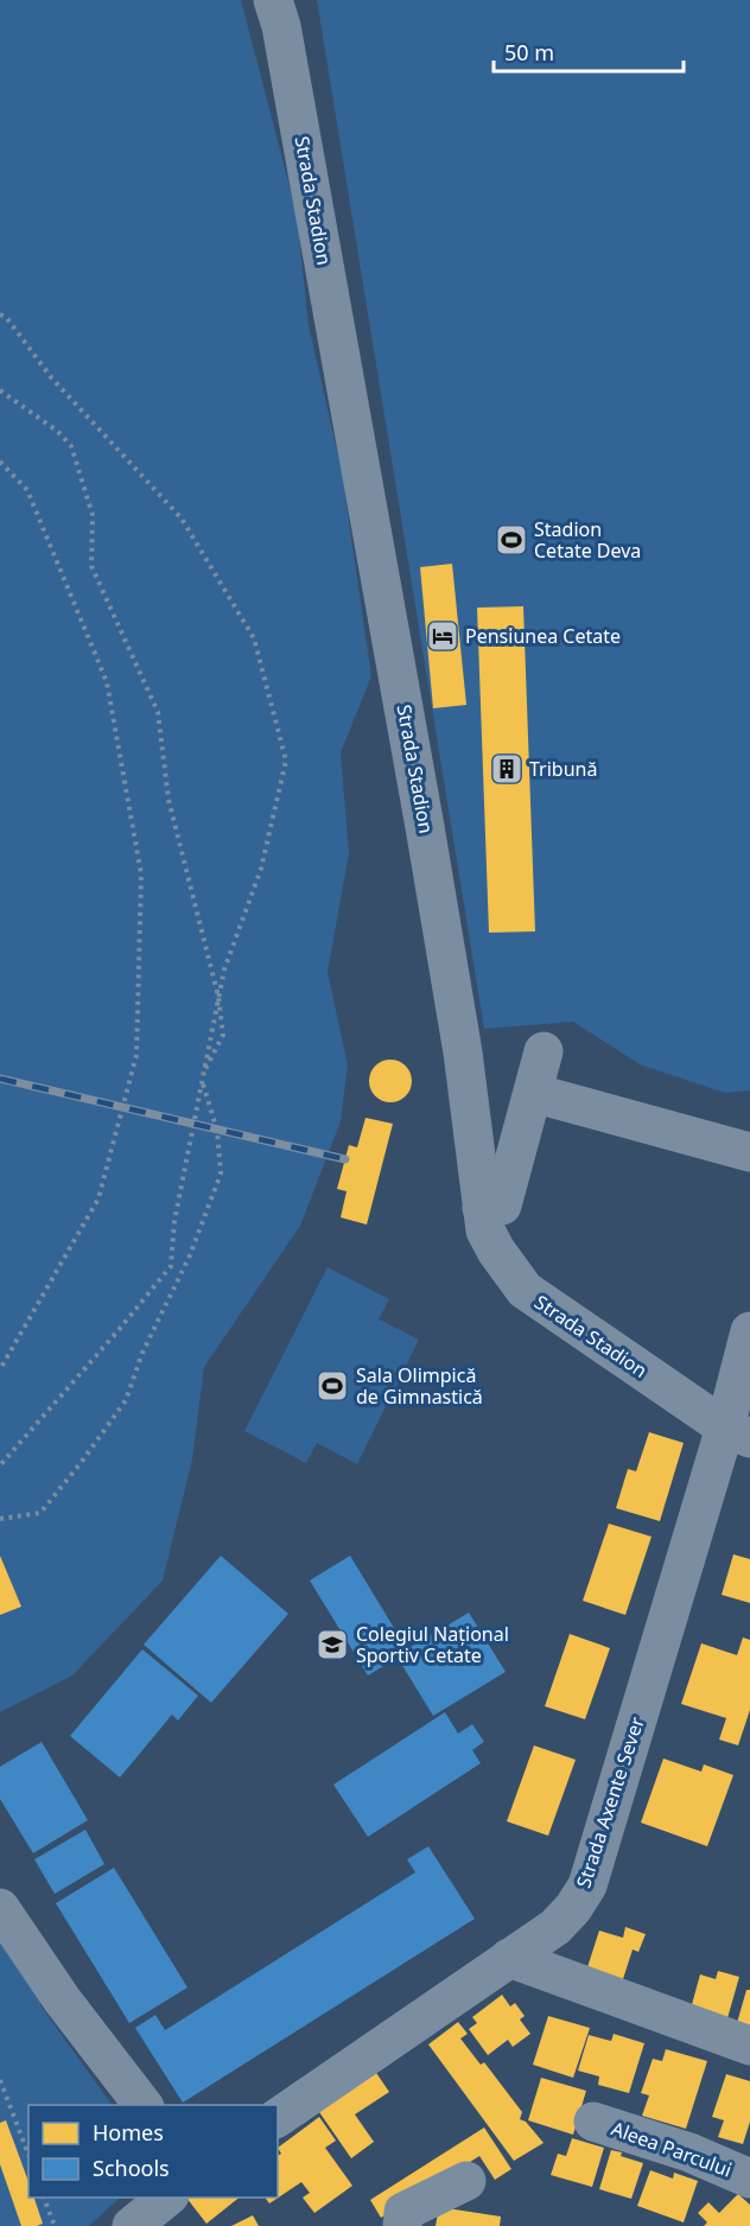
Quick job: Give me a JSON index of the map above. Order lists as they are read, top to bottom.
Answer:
{
  "streets": {
    "street": ["Strada Stadion", "Strada Axente Sever", "Aleea Parcului"]
  },
  "crossings": [
    ["Strada Stadion", "Strada Axente Sever"]
  ],
  "places": {
    "sports": ["Stadion Cetate Deva", "Sala Olimpică de Gimnastică"],
    "hotel": ["Pensiunea Cetate"],
    "building": ["Tribună"],
    "school or university": ["Colegiul Național Sportiv Cetate"]
  },
  "legend": ["Homes", "Schools"],
  "scale_bar": "50 m"
}
